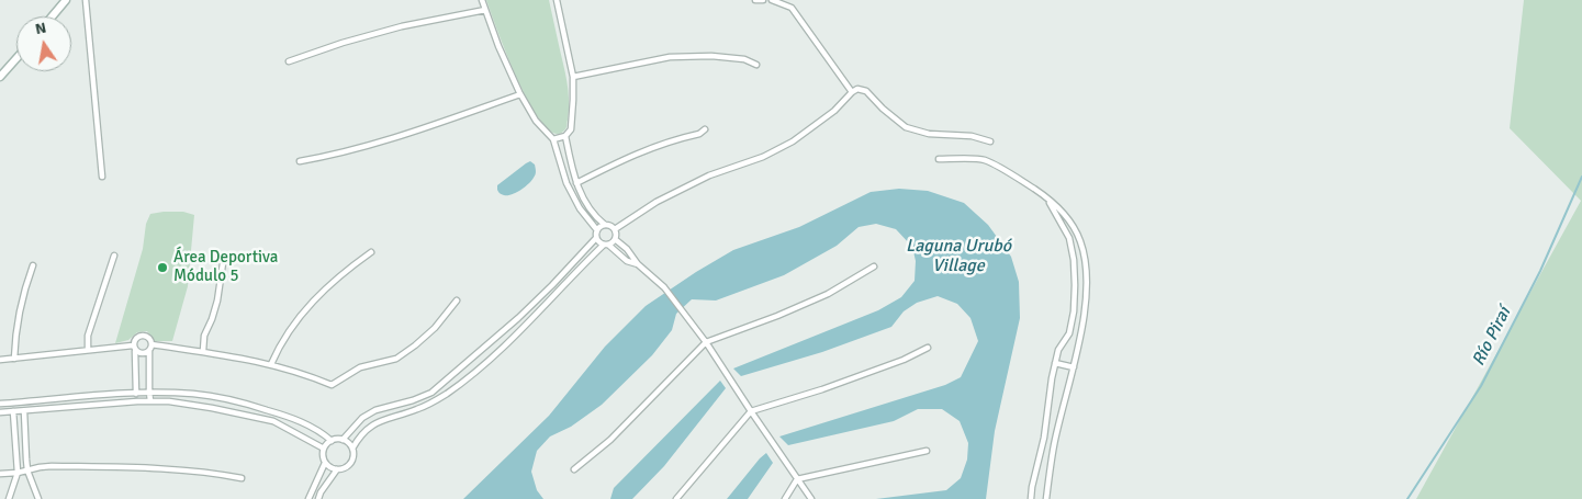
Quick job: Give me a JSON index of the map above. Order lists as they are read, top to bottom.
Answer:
{
  "water": ["Laguna Urubó Village", "Río Piraí"],
  "places": ["Área Deportiva Módulo 5"],
  "north": "top"
}
